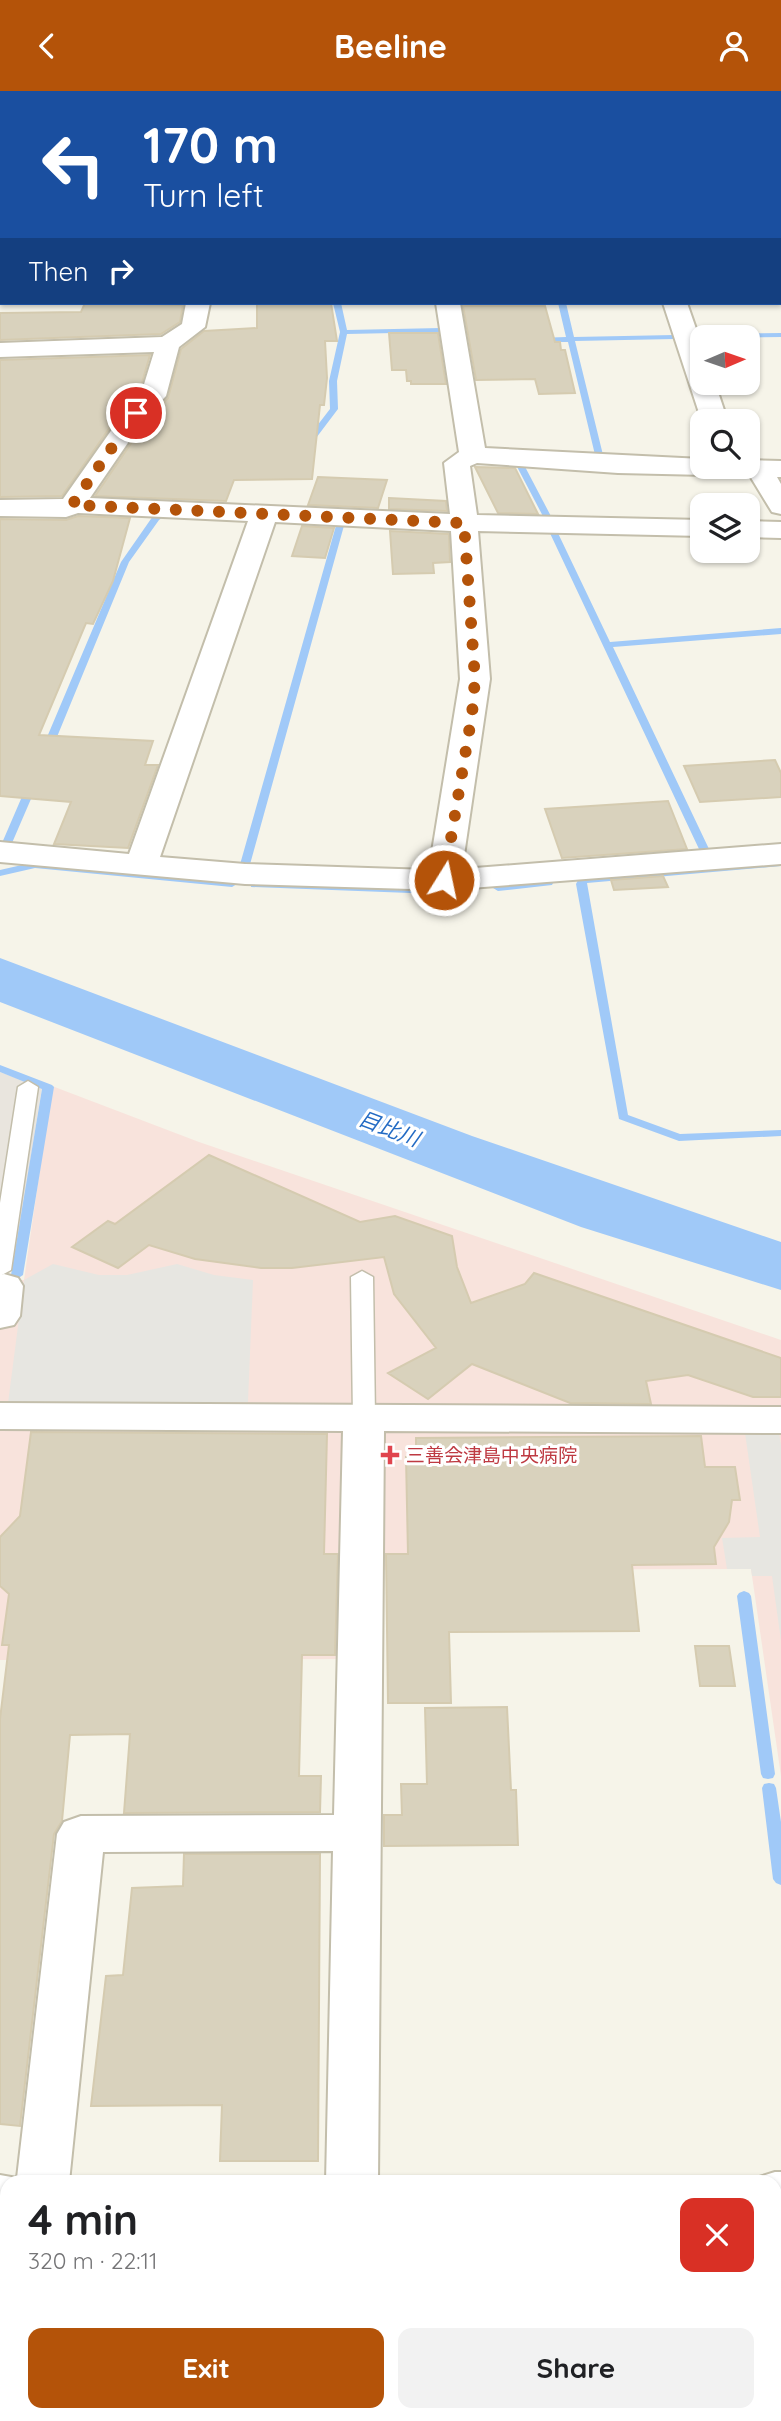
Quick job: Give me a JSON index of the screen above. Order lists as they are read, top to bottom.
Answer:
{
  "water": ["目比川"],
  "places": {
    "health": ["三善会津島中央病院"]
  },
  "north": "right",
  "page": {
    "header": "Beeline",
    "turn": ["170 m", "Turn left"],
    "then": "Then",
    "heading": ["4 min", "320 m · 22:11"],
    "buttons": ["Exit", "Share"]
  }
}
